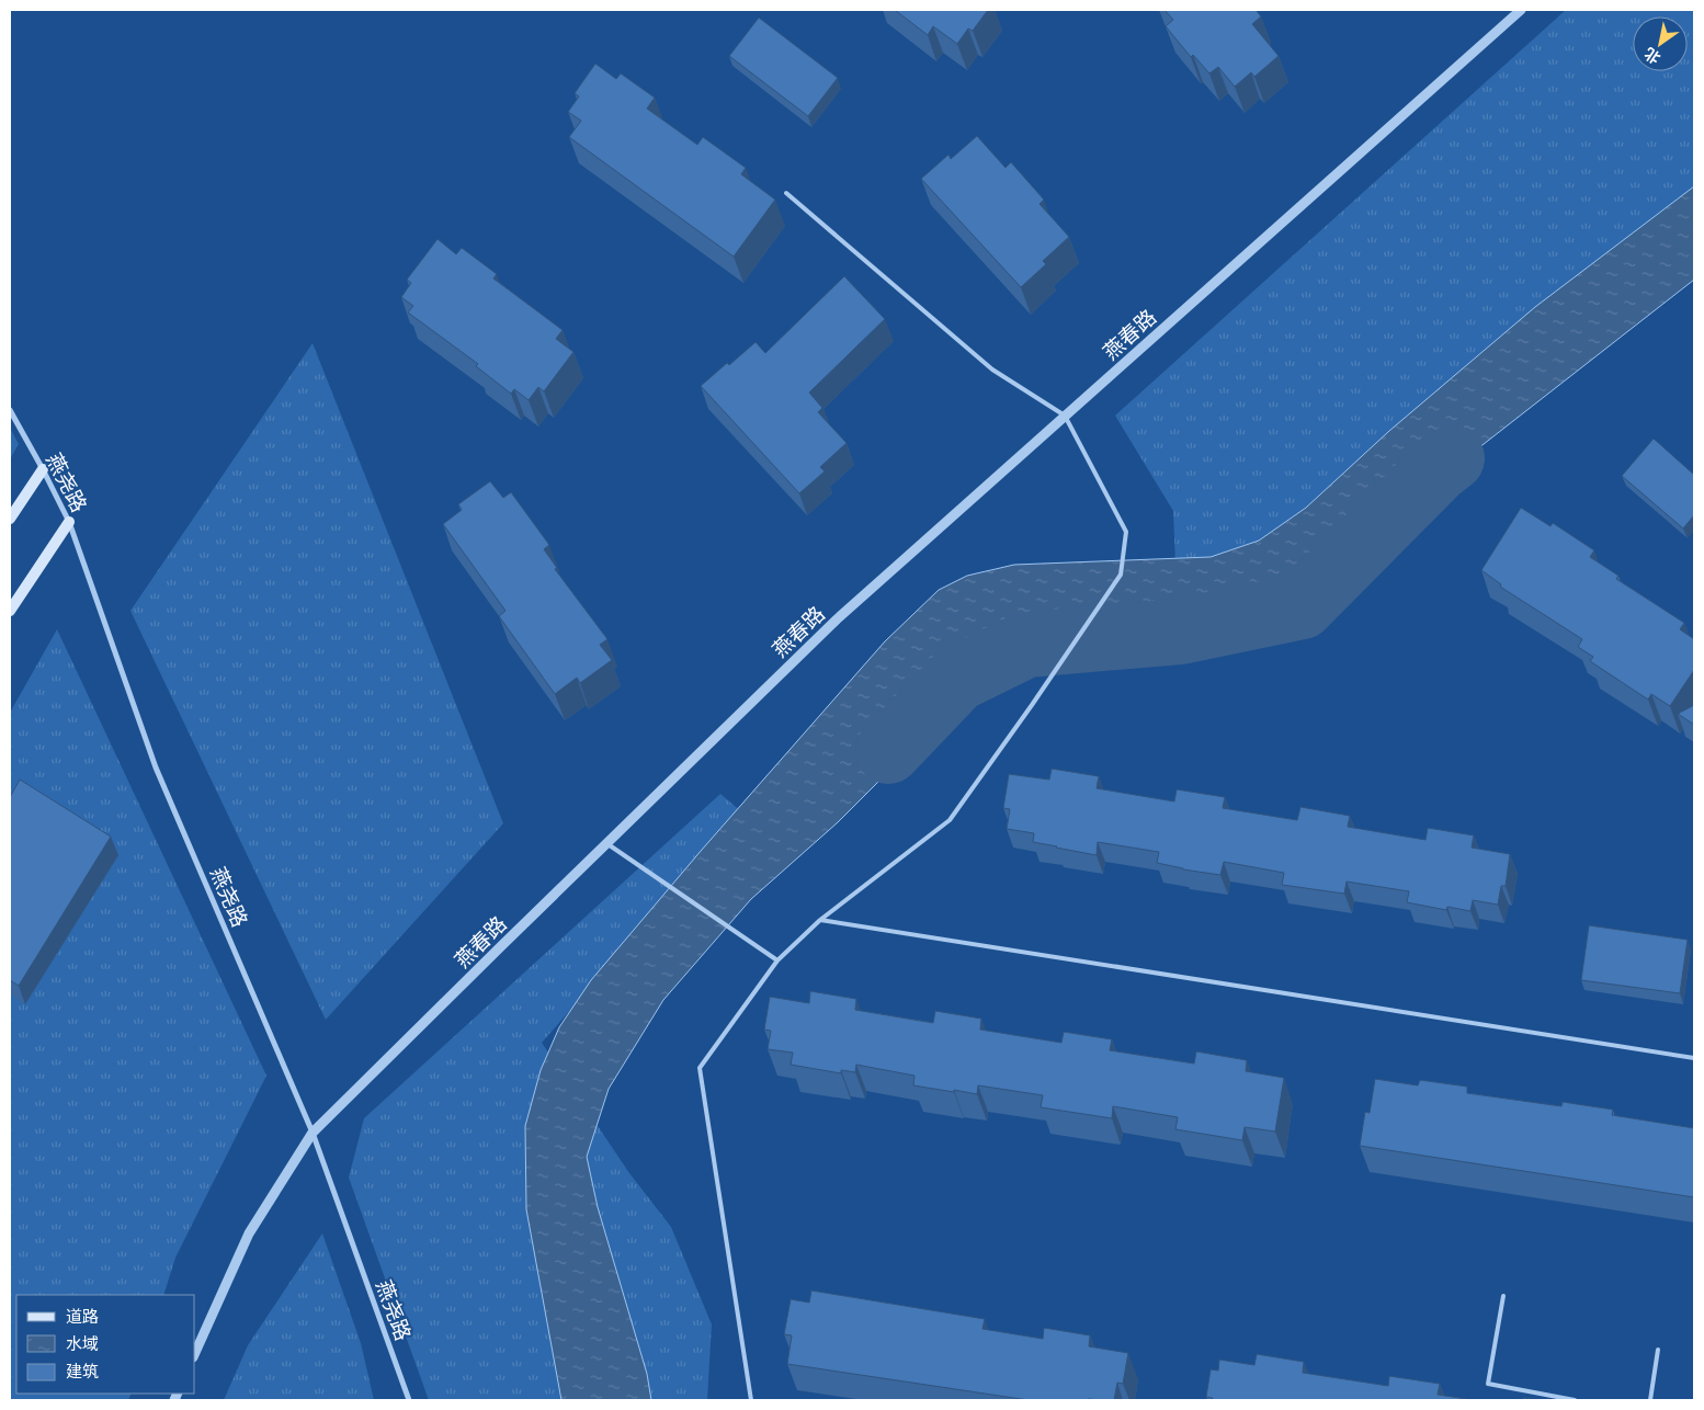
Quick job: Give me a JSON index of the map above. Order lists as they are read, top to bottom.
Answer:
{
  "streets": {
    "street": ["燕春路", "燕尧路"]
  },
  "crossings": [
    ["燕春路", "燕尧路"]
  ],
  "legend": ["道路", "水域", "建筑"],
  "north": "bottom left"
}
